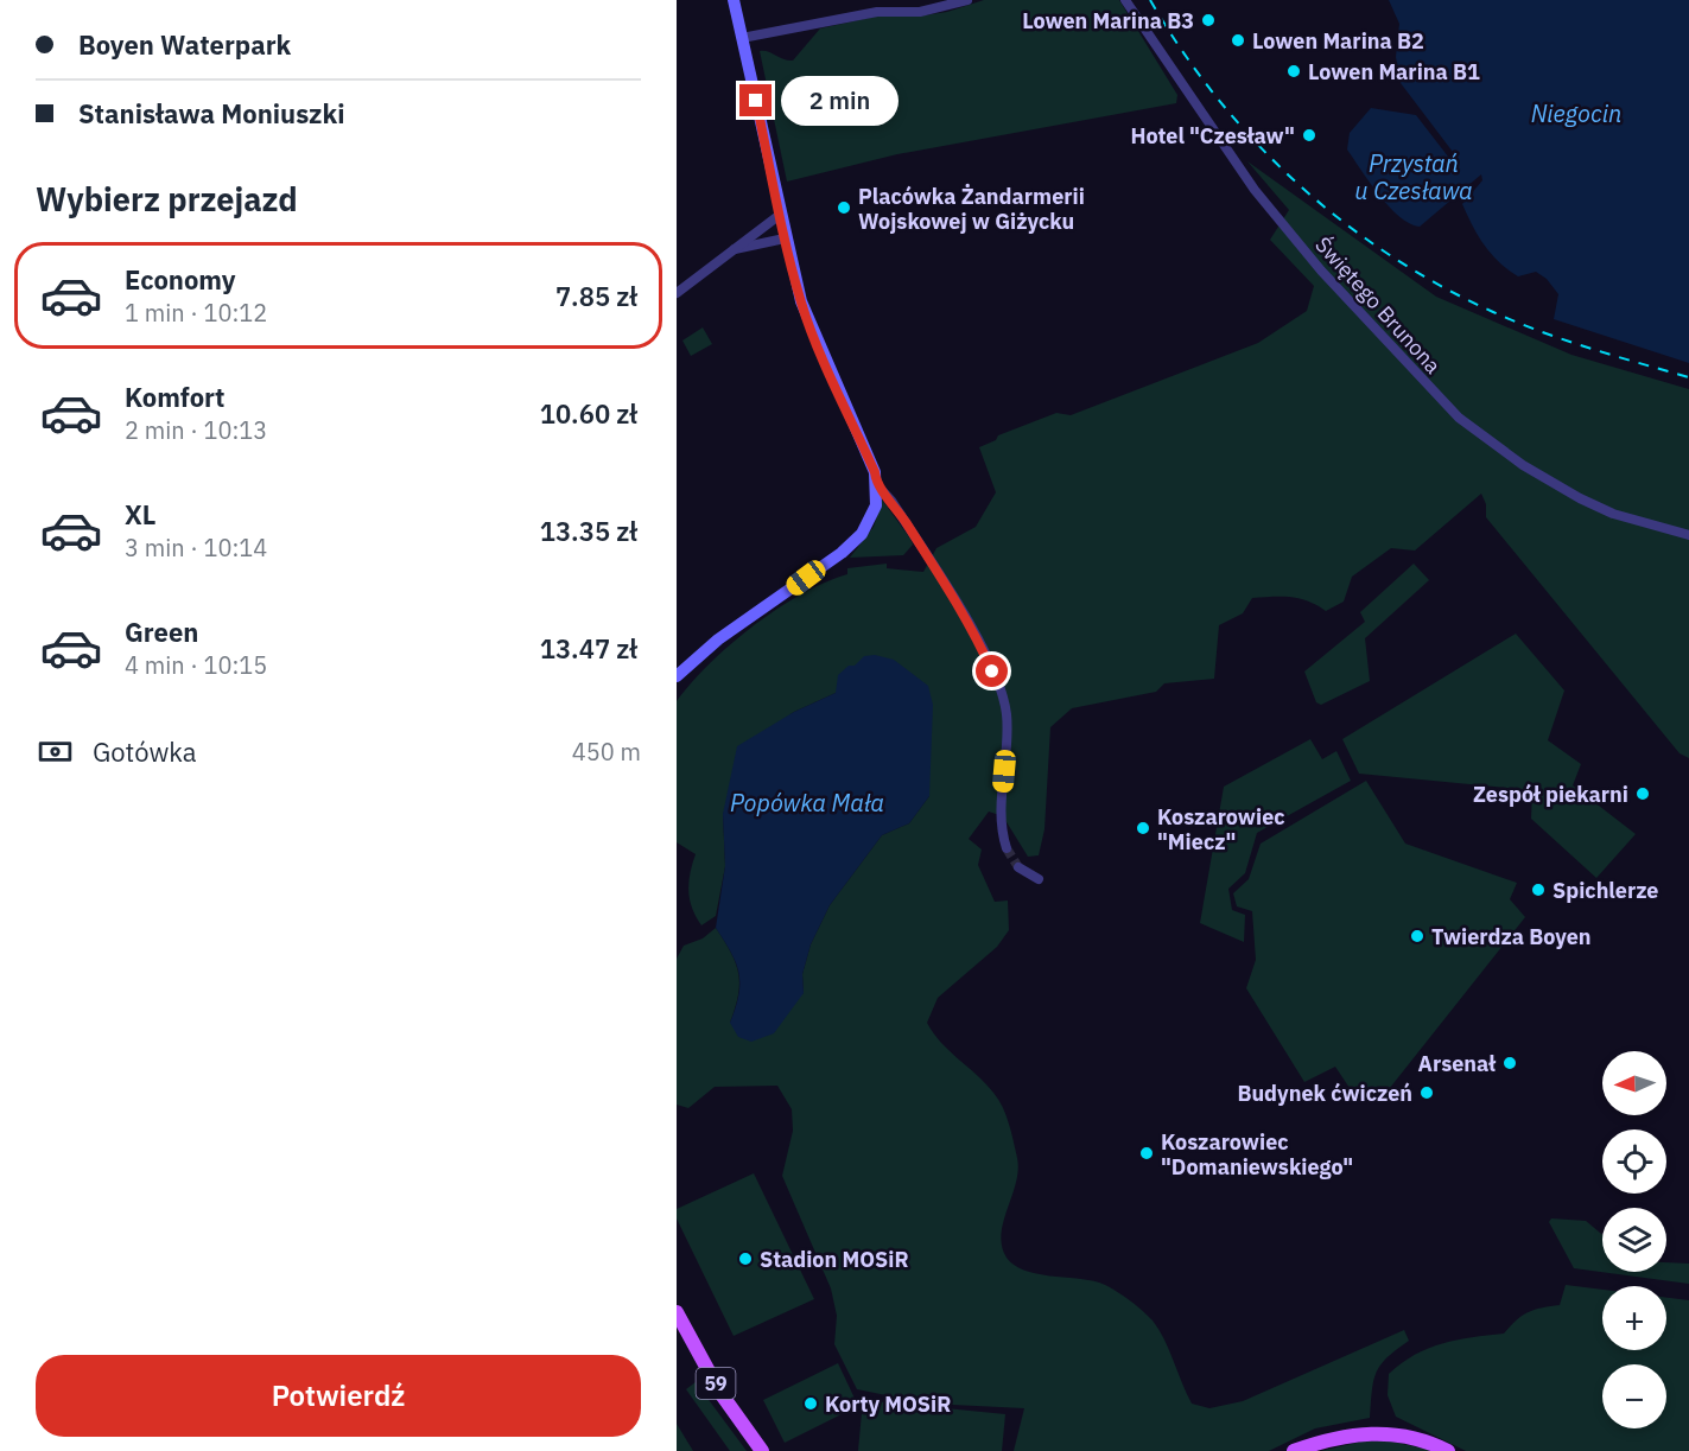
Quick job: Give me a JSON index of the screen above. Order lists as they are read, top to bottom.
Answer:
{
  "streets": {
    "main road": ["59"],
    "street": ["Świętego Brunona"]
  },
  "water": ["Niegocin", "Przystań u Czesława", "Popówka Mała"],
  "places": [
    "Lowen Marina B3",
    "Lowen Marina B2",
    "Lowen Marina B1",
    "Hotel \"Czesław\"",
    "Placówka Żandarmerii Wojskowej w Giżycku",
    "Zespół piekarni",
    "Koszarowiec \"Miecz\"",
    "Spichlerze",
    "Twierdza Boyen",
    "Arsenał",
    "Budynek ćwiczeń",
    "Koszarowiec \"Domaniewskiego\"",
    "Stadion MOSiR",
    "Korty MOSiR"
  ],
  "north": "left",
  "page": {
    "banner": ["Boyen Waterpark", "Stanisława Moniuszki"],
    "bubble": "2 min",
    "heading": "Wybierz przejazd",
    "list": [
      {
        "name": "Economy",
        "note": "1 min · 10:12",
        "value": "7.85 zł"
      },
      {
        "name": "Komfort",
        "note": "2 min · 10:13",
        "value": "10.60 zł"
      },
      {
        "name": "XL",
        "note": "3 min · 10:14",
        "value": "13.35 zł"
      },
      {
        "name": "Green",
        "note": "4 min · 10:15",
        "value": "13.47 zł"
      }
    ],
    "pay": ["Gotówka", "450 m"],
    "map_buttons": ["+", "−"],
    "buttons": "Potwierdź"
  }
}
